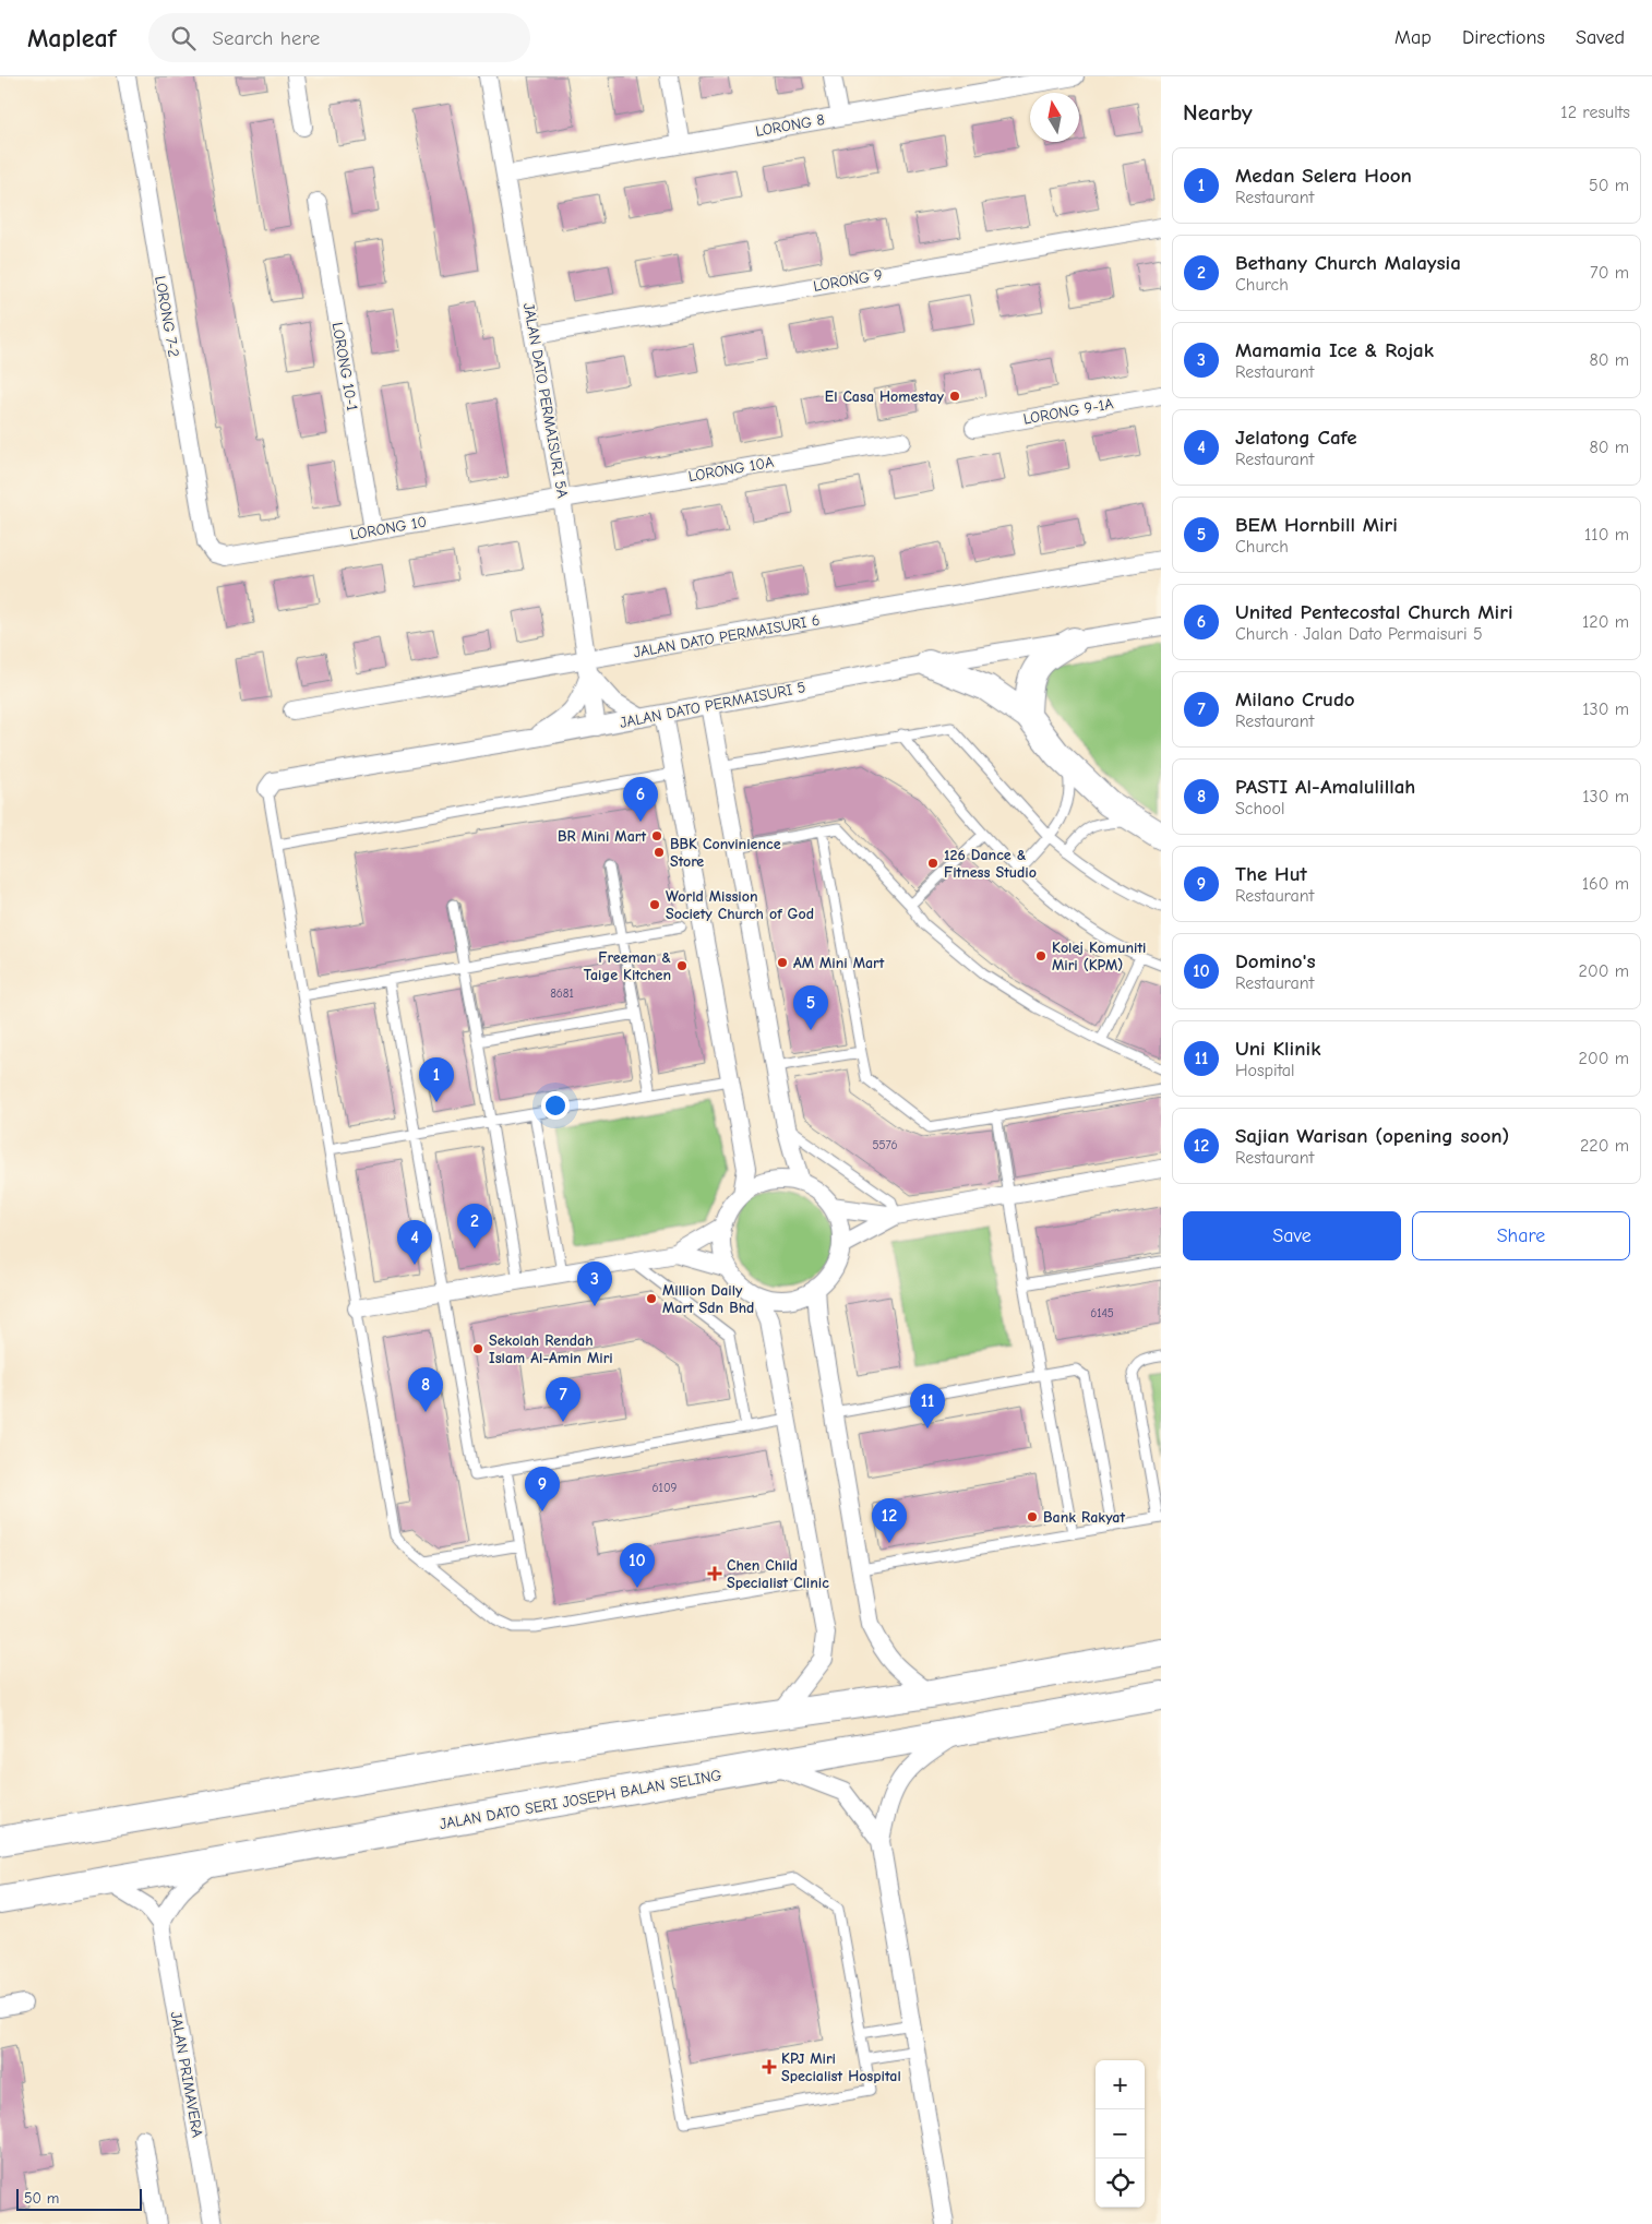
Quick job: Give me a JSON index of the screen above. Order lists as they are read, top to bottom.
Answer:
{
  "streets": {
    "main road": ["JALAN DATO SERI JOSEPH BALAN SELING"],
    "street": [
      "LORONG 8",
      "LORONG 9",
      "LORONG 7-2",
      "LORONG 10-1",
      "JALAN DATO PERMAISURI 5A",
      "LORONG 9-1A",
      "LORONG 10A",
      "LORONG 10",
      "JALAN DATO PERMAISURI 6",
      "JALAN DATO PERMAISURI 5",
      "JALAN PRIMAVERA"
    ]
  },
  "crossings": [
    ["LORONG 8", "JALAN DATO PERMAISURI 5A"],
    ["LORONG 9", "JALAN DATO PERMAISURI 5A"],
    ["LORONG 7-2", "LORONG 10"],
    ["LORONG 10-1", "LORONG 10"],
    ["JALAN DATO PERMAISURI 5A", "LORONG 10A"],
    ["JALAN DATO PERMAISURI 5A", "LORONG 10"],
    ["JALAN DATO PERMAISURI 5A", "JALAN DATO PERMAISURI 6"],
    ["JALAN DATO PERMAISURI 5A", "JALAN DATO PERMAISURI 5"],
    ["LORONG 10A", "LORONG 10"]
  ],
  "places": {
    "other": [
      "El Casa Homestay",
      "BR Mini Mart",
      "BBK Convinience Store",
      "126 Dance & Fitness Studio",
      "World Mission Society Church of God",
      "Kolej Komuniti Miri (KPM)",
      "AM Mini Mart",
      "Freeman & Taige Kitchen",
      "Million Daily Mart Sdn Bhd",
      "Sekolah Rendah Islam Al-Amin Miri",
      "Bank Rakyat"
    ],
    "health": ["Chen Child Specialist Clinic", "KPJ Miri Specialist Hospital"]
  },
  "house_numbers": [
    "8681",
    "5576",
    "6145",
    "6109"
  ],
  "scale_bar": "50 m",
  "north": "top",
  "page": {
    "header": "Mapleaf",
    "search": "Search here",
    "nav": ["Map", "Directions", "Saved"],
    "heading": ["Nearby", "12 results"],
    "list": [
      {
        "mark": "1",
        "name": "Medan Selera Hoon",
        "note": "Restaurant",
        "value": "50 m"
      },
      {
        "mark": "2",
        "name": "Bethany Church Malaysia",
        "note": "Church",
        "value": "70 m"
      },
      {
        "mark": "3",
        "name": "Mamamia Ice & Rojak",
        "note": "Restaurant",
        "value": "80 m"
      },
      {
        "mark": "4",
        "name": "Jelatong Cafe",
        "note": "Restaurant",
        "value": "80 m"
      },
      {
        "mark": "5",
        "name": "BEM Hornbill Miri",
        "note": "Church",
        "value": "110 m"
      },
      {
        "mark": "6",
        "name": "United Pentecostal Church Miri",
        "note": "Church · Jalan Dato Permaisuri 5",
        "value": "120 m"
      },
      {
        "mark": "7",
        "name": "Milano Crudo",
        "note": "Restaurant",
        "value": "130 m"
      },
      {
        "mark": "8",
        "name": "PASTI Al-Amalulillah",
        "note": "School",
        "value": "130 m"
      },
      {
        "mark": "9",
        "name": "The Hut",
        "note": "Restaurant",
        "value": "160 m"
      },
      {
        "mark": "10",
        "name": "Domino's",
        "note": "Restaurant",
        "value": "200 m"
      },
      {
        "mark": "11",
        "name": "Uni Klinik",
        "note": "Hospital",
        "value": "200 m"
      },
      {
        "mark": "12",
        "name": "Sajian Warisan (opening soon)",
        "note": "Restaurant",
        "value": "220 m"
      }
    ],
    "pins": [
      "6",
      "5",
      "1",
      "2",
      "4",
      "3",
      "8",
      "7",
      "11",
      "9",
      "12",
      "10"
    ],
    "buttons": ["Save", "Share"],
    "map_buttons": ["+", "−"],
    "scale": "50 m"
  }
}
